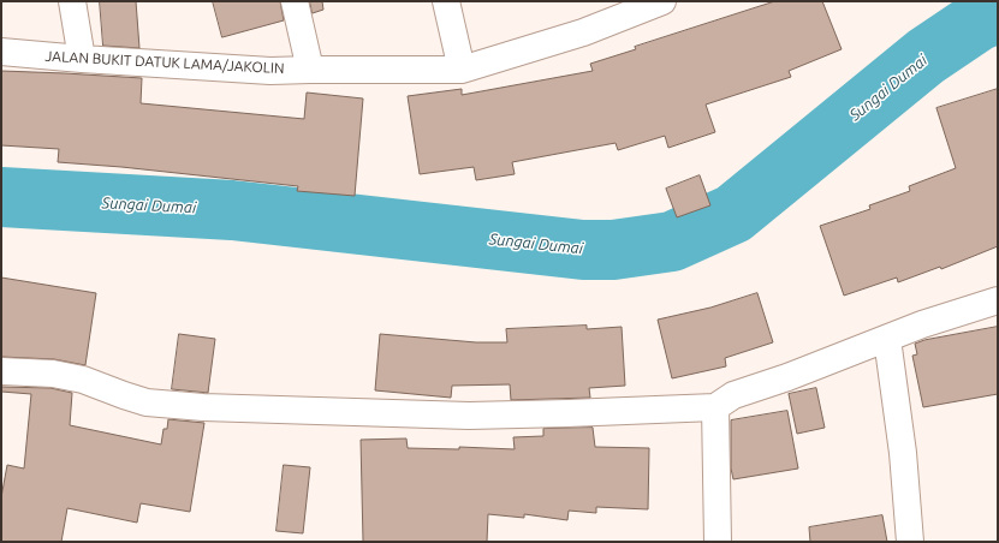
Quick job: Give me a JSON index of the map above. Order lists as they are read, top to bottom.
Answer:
{
  "streets": {
    "street": ["JALAN BUKIT DATUK LAMA/JAKOLIN"]
  },
  "water": ["Sungai Dumai"]
}
